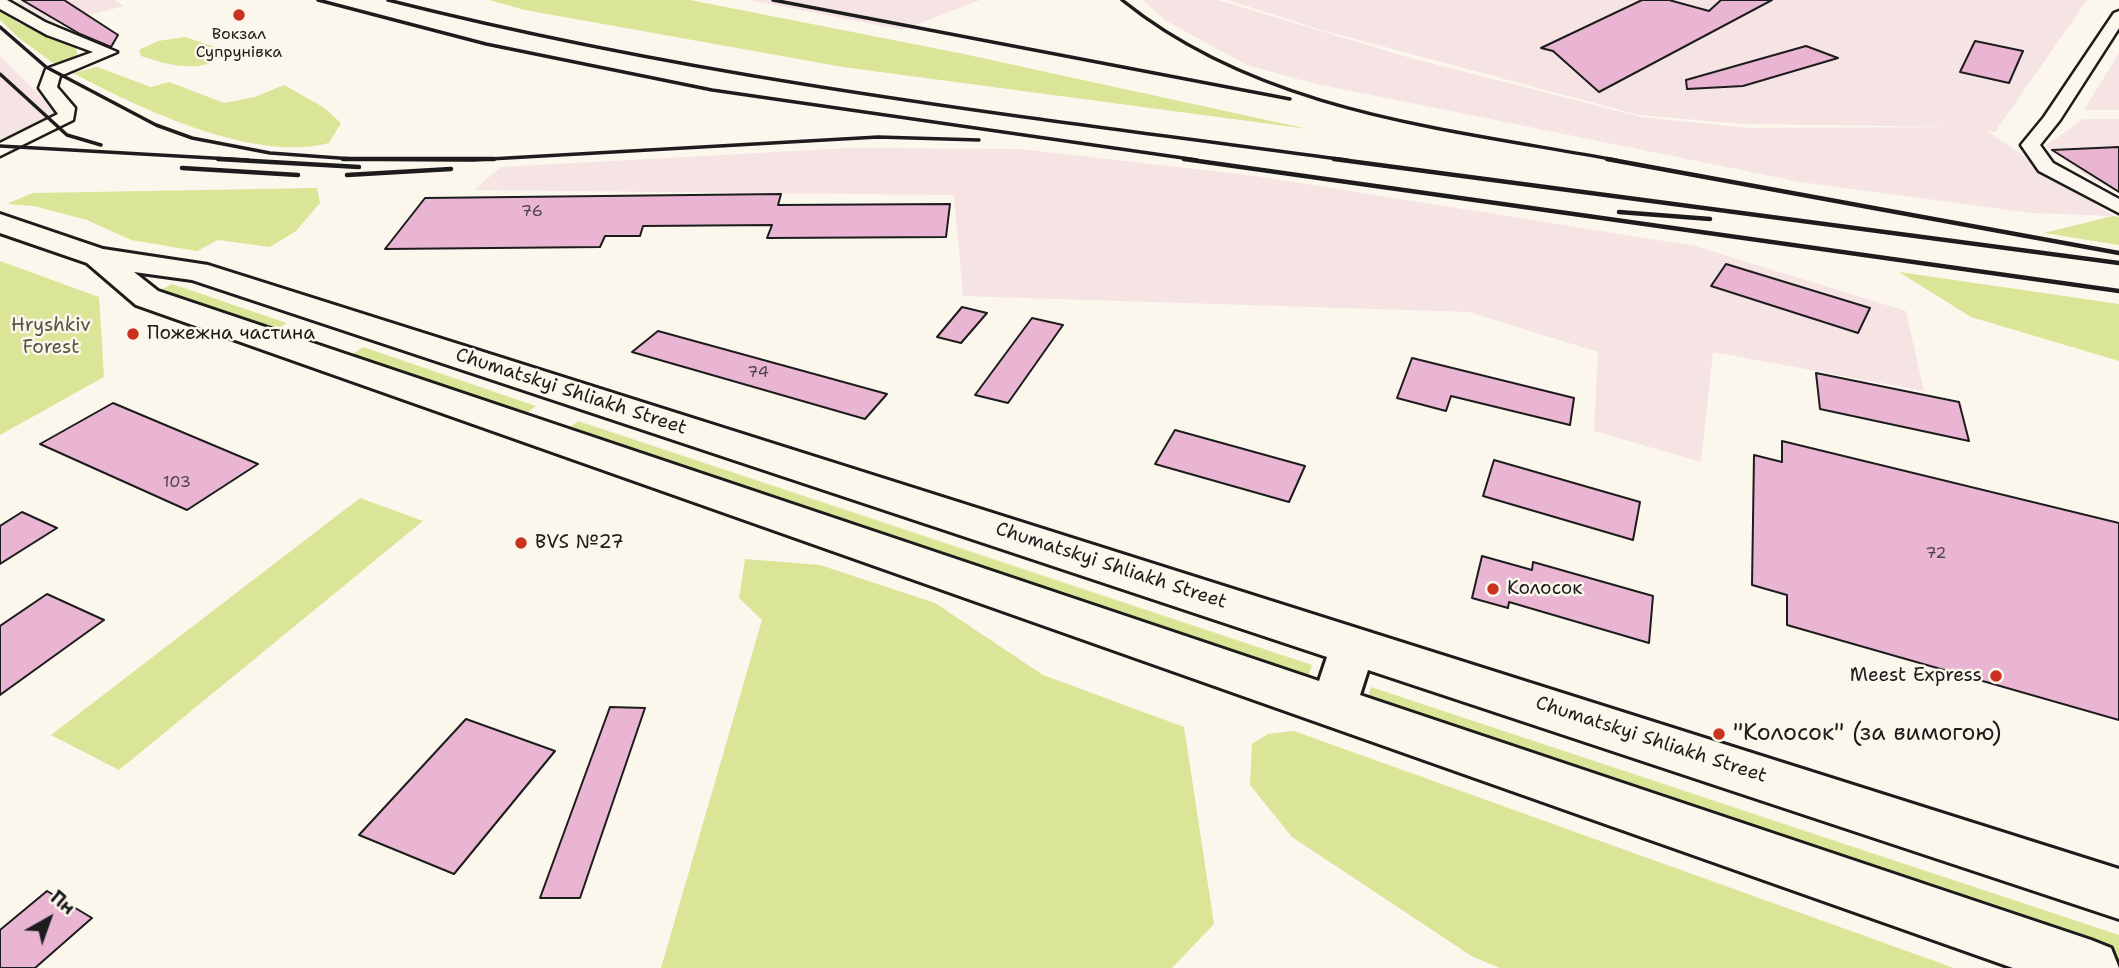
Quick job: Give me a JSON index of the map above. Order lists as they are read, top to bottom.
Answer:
{
  "streets": {
    "main road": ["Chumatskyi Shliakh Street"]
  },
  "parks": ["Hryshkiv Forest"],
  "places": [
    "Вокзал Супрунівка",
    "Пожежна частина",
    "BVS №27",
    "Колосок",
    "Meest Express",
    "\"Колосок\" (за вимогою)"
  ],
  "house_numbers": [
    "76",
    "74",
    "103",
    "72"
  ],
  "north": "top right"
}
